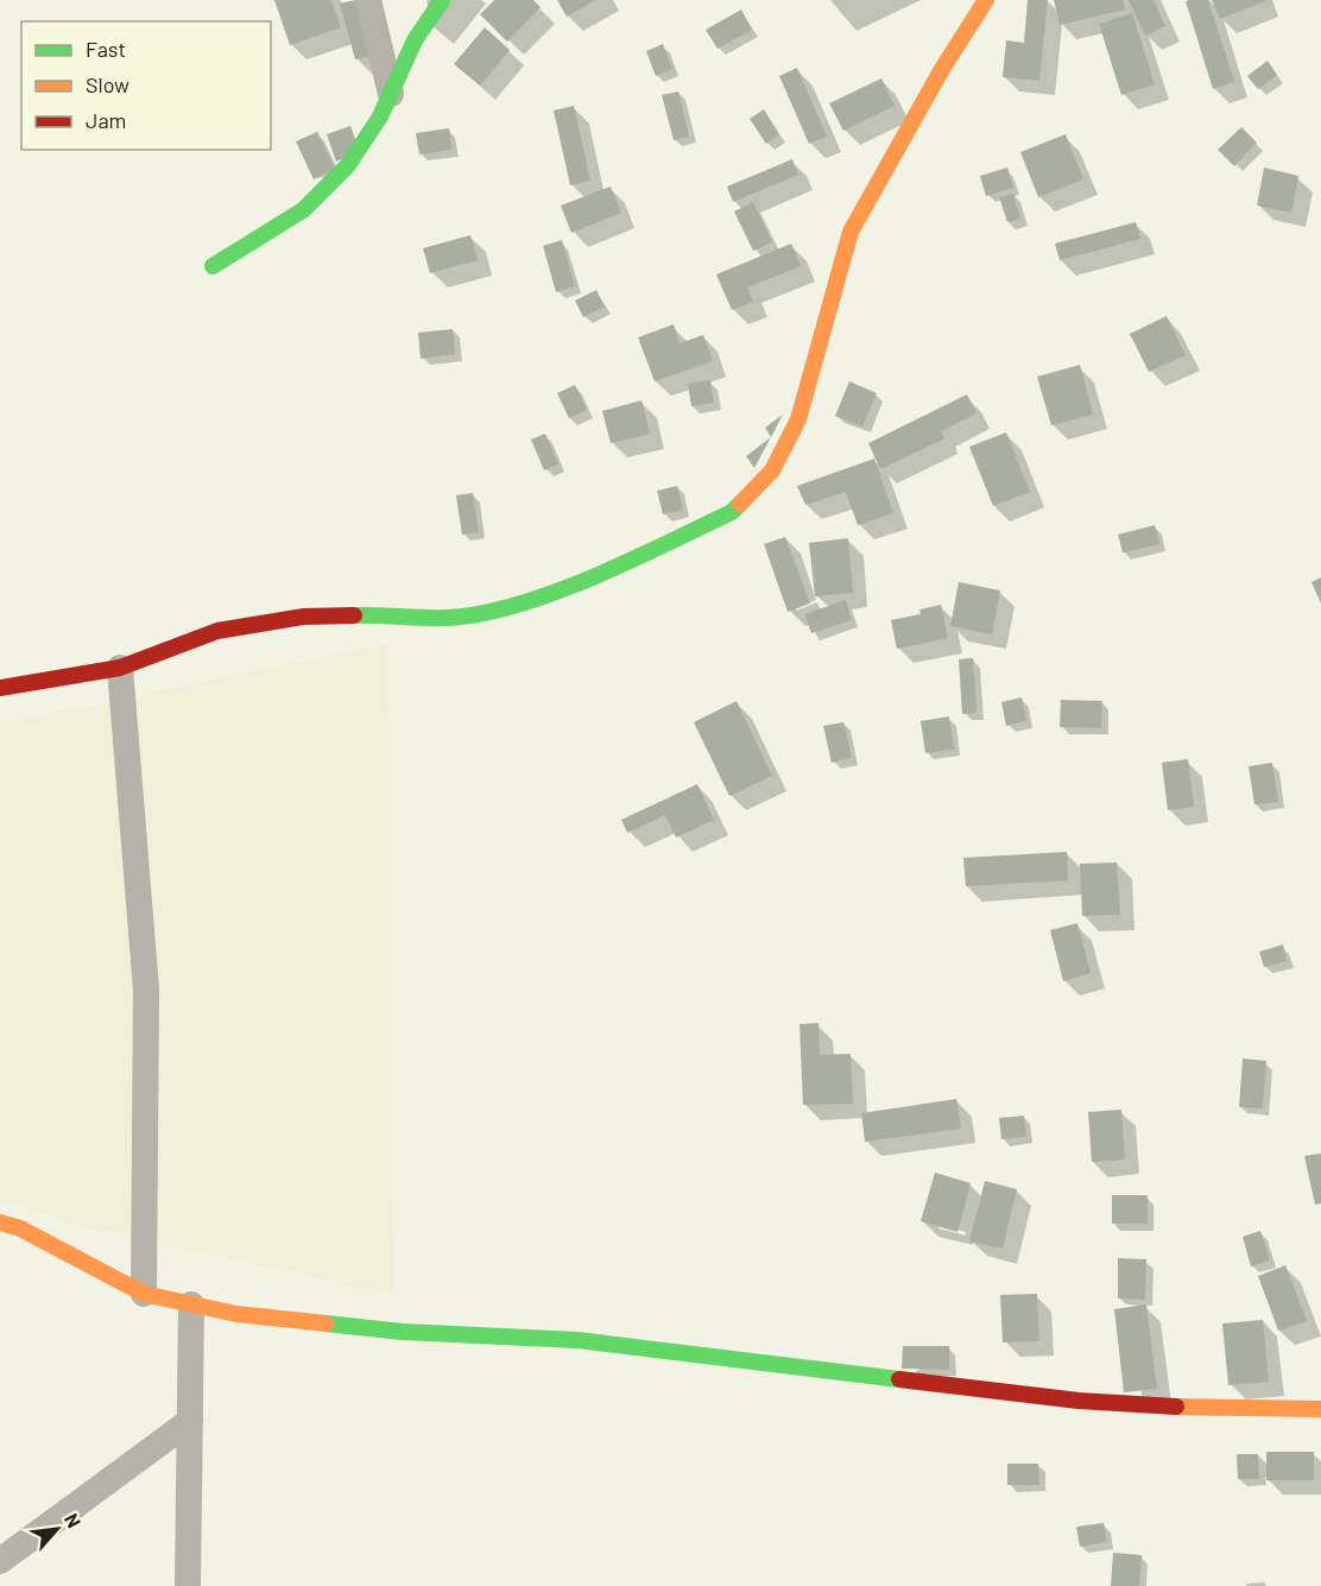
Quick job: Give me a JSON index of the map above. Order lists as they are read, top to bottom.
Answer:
{
  "legend": ["Fast", "Slow", "Jam"],
  "north": "top right"
}
